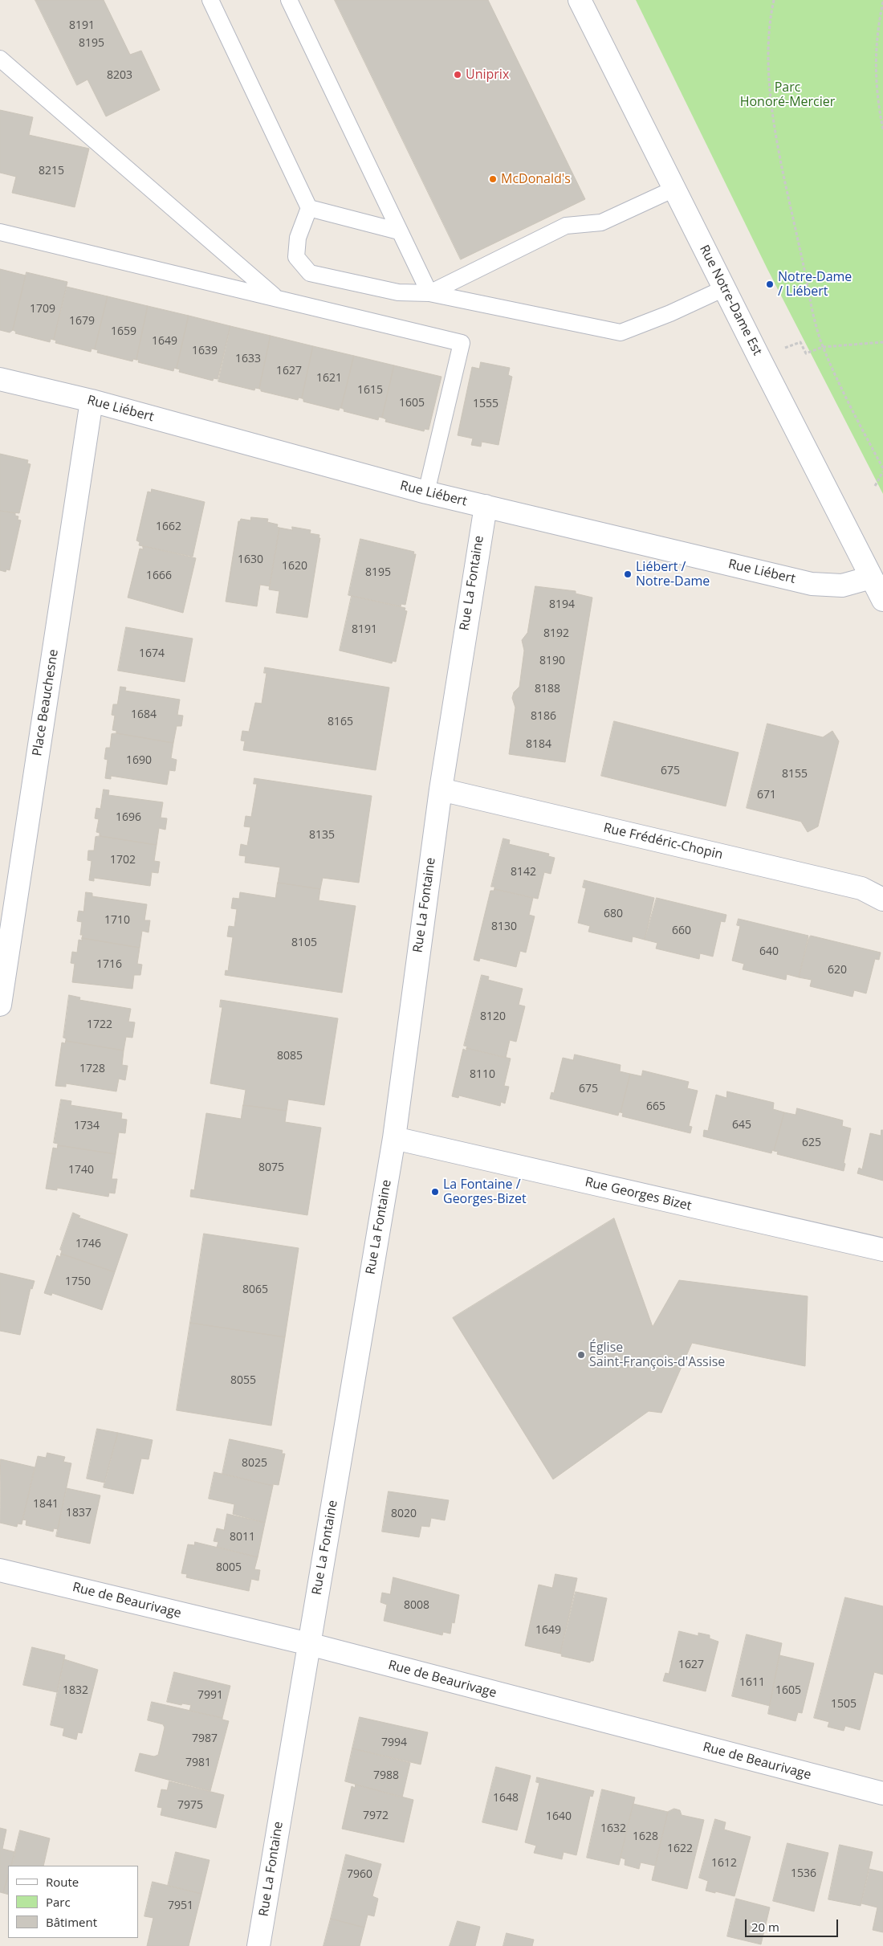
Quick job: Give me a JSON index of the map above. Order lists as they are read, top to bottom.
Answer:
{
  "streets": {
    "street": [
      "Rue Notre-Dame Est",
      "Rue Liébert",
      "Rue La Fontaine",
      "Place Beauchesne",
      "Rue Frédéric-Chopin",
      "Rue Georges Bizet",
      "Rue de Beaurivage"
    ]
  },
  "crossings": [
    ["Rue Notre-Dame Est", "Rue Liébert"],
    ["Rue Liébert", "Rue La Fontaine"],
    ["Rue Liébert", "Place Beauchesne"],
    ["Rue La Fontaine", "Rue Frédéric-Chopin"],
    ["Rue La Fontaine", "Rue Georges Bizet"],
    ["Rue La Fontaine", "Rue de Beaurivage"]
  ],
  "parks": ["Parc Honoré-Mercier"],
  "places": [
    "Uniprix",
    "McDonald's",
    "Notre-Dame / Liébert",
    "Liébert / Notre-Dame",
    "La Fontaine / Georges-Bizet",
    "Église Saint-François-d'Assise"
  ],
  "house_numbers": [
    "8191",
    "8195",
    "8203",
    "8215",
    "1709",
    "1679",
    "1659",
    "1649",
    "1639",
    "1633",
    "1627",
    "1621",
    "1615",
    "1605",
    "1555",
    "1662",
    "1630",
    "1620",
    "8195",
    "1666",
    "8194",
    "8191",
    "8192",
    "1674",
    "8190",
    "8188",
    "1684",
    "8186",
    "8165",
    "8184",
    "1690",
    "675",
    "8155",
    "671",
    "1696",
    "8135",
    "1702",
    "8142",
    "680",
    "1710",
    "8130",
    "660",
    "8105",
    "640",
    "1716",
    "620",
    "8120",
    "1722",
    "8085",
    "1728",
    "8110",
    "675",
    "665",
    "645",
    "1734",
    "625",
    "8075",
    "1740",
    "1746",
    "1750",
    "8065",
    "8055",
    "8025",
    "1841",
    "1837",
    "8020",
    "8011",
    "8005",
    "8008",
    "1649",
    "1627",
    "1611",
    "1832",
    "1605",
    "7991",
    "1505",
    "7987",
    "7994",
    "7981",
    "7988",
    "1648",
    "7975",
    "7972",
    "1640",
    "1632",
    "1628",
    "1622",
    "1612",
    "1536",
    "7960",
    "7951"
  ],
  "legend": ["Route", "Parc", "Bâtiment"],
  "scale_bar": "20 m"
}
